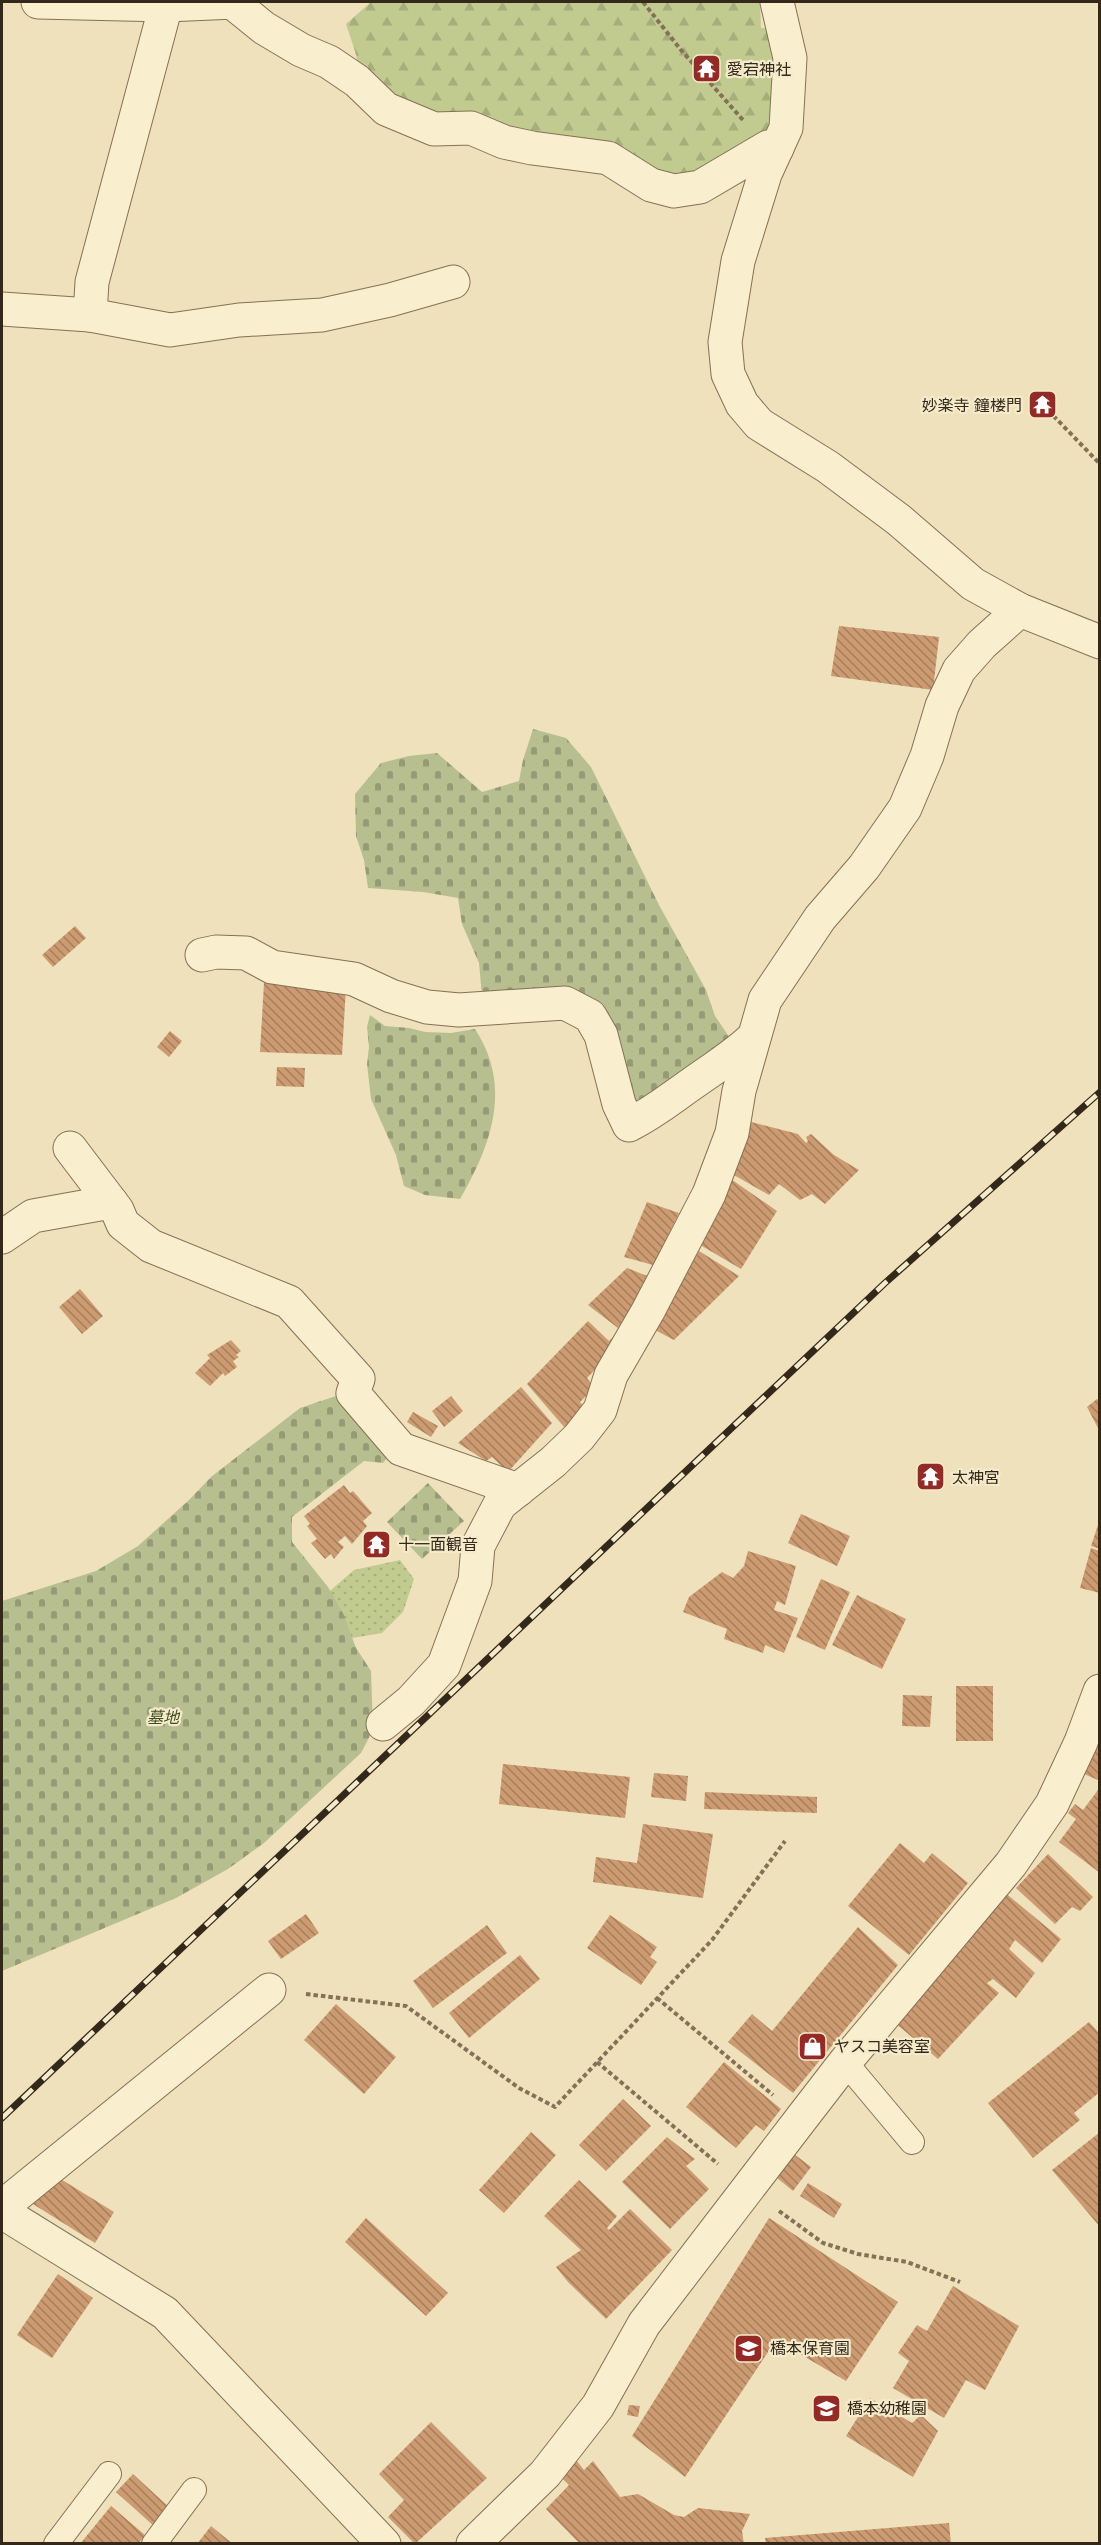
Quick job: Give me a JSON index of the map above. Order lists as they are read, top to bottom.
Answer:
{
  "parks": ["墓地"],
  "places": {
    "temple": [
      "愛宕神社",
      "妙楽寺 鐘楼門",
      "太神宮",
      "十一面観音"
    ],
    "shop": ["ヤスコ美容室"],
    "school or university": ["橋本保育園", "橋本幼稚園"]
  }
}
